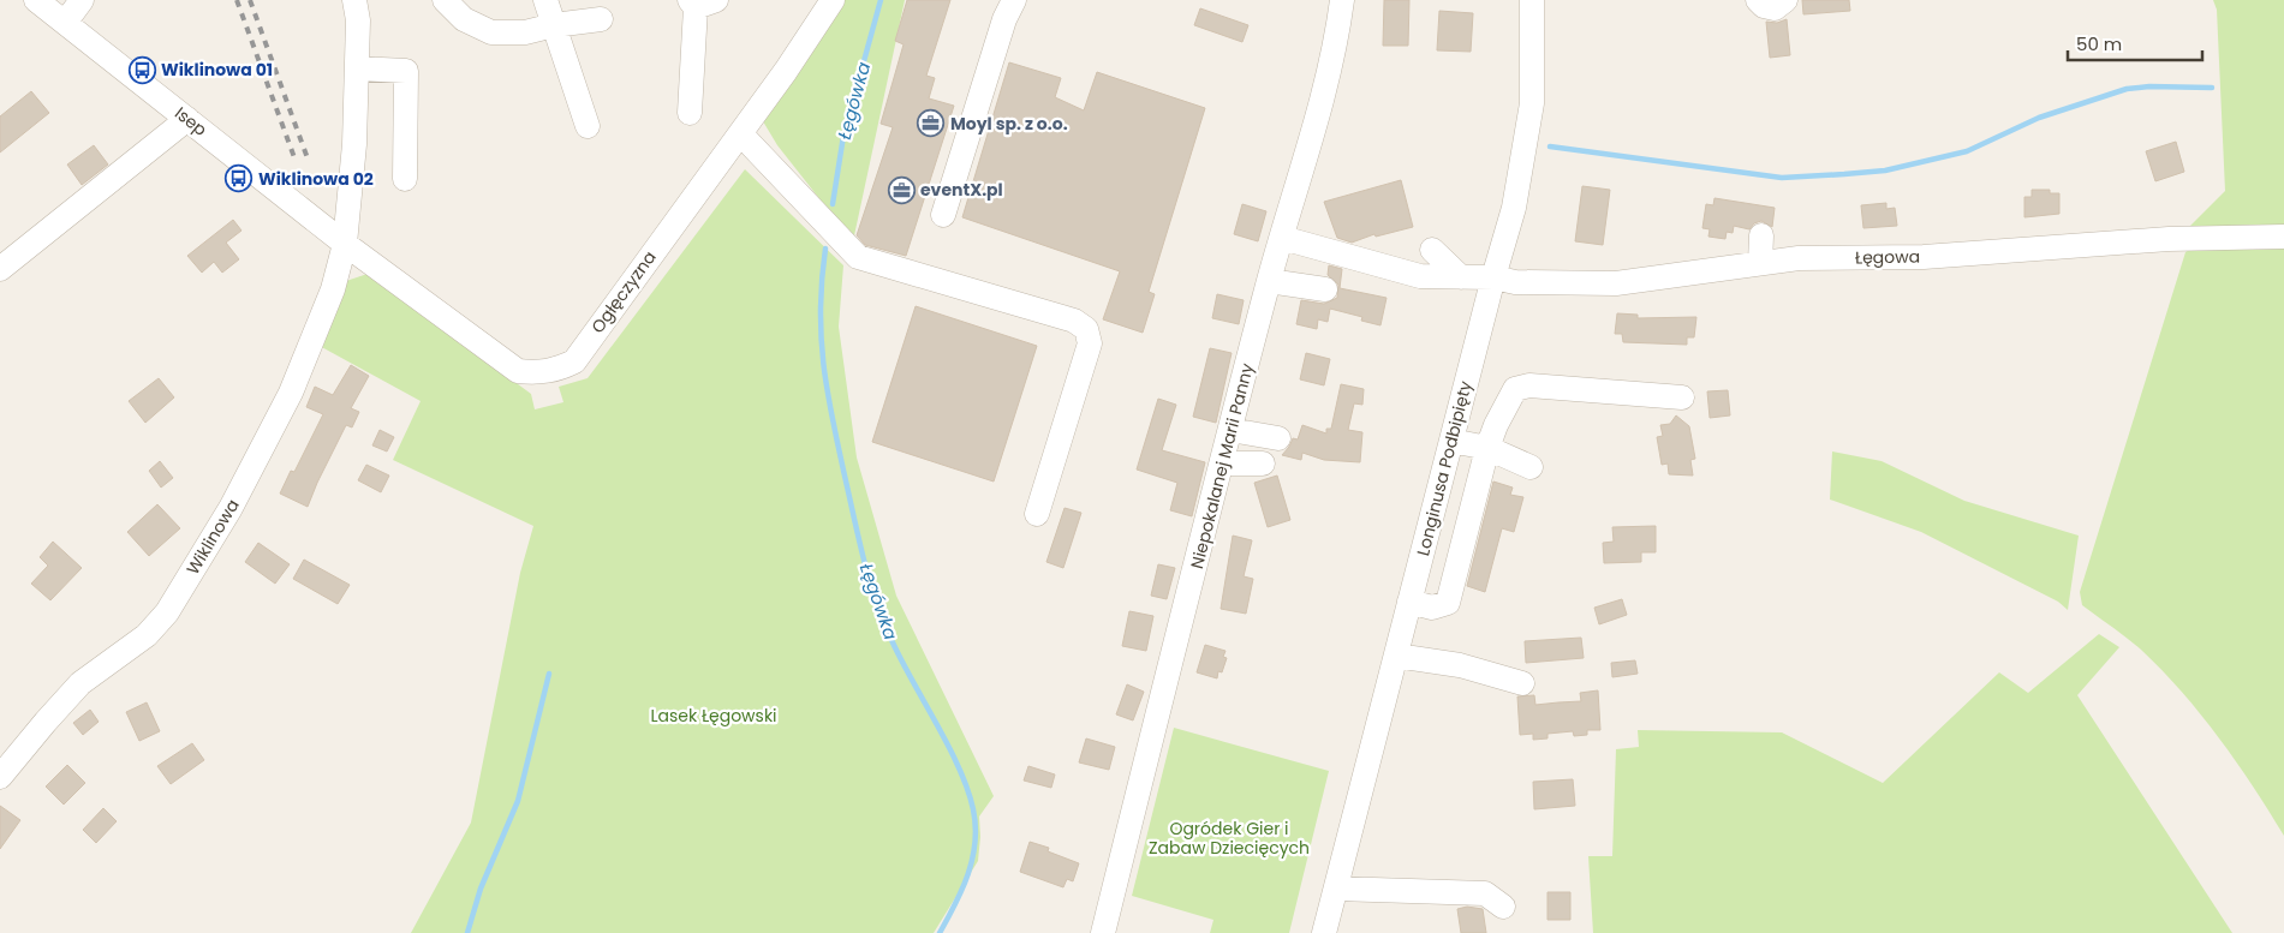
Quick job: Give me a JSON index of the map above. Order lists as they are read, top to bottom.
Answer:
{
  "streets": {
    "street": [
      "Isep",
      "Łęgowa",
      "Ogłęczyzna",
      "Niepokalanej Marii Panny",
      "Longinusa Podbipięty",
      "Wiklinowa"
    ]
  },
  "crossings": [
    ["Isep", "Ogłęczyzna"],
    ["Isep", "Wiklinowa"],
    ["Łęgowa", "Niepokalanej Marii Panny"],
    ["Łęgowa", "Longinusa Podbipięty"],
    ["Ogłęczyzna", "Wiklinowa"]
  ],
  "water": ["Łęgówka"],
  "parks": ["Lasek Łęgowski", "Ogródek Gier i Zabaw Dziecięcych"],
  "places": {
    "bus stop": ["Wiklinowa 01", "Wiklinowa 02"],
    "office": ["Moyl sp. z o.o.", "eventX.pl"]
  },
  "scale_bar": "50 m"
}
